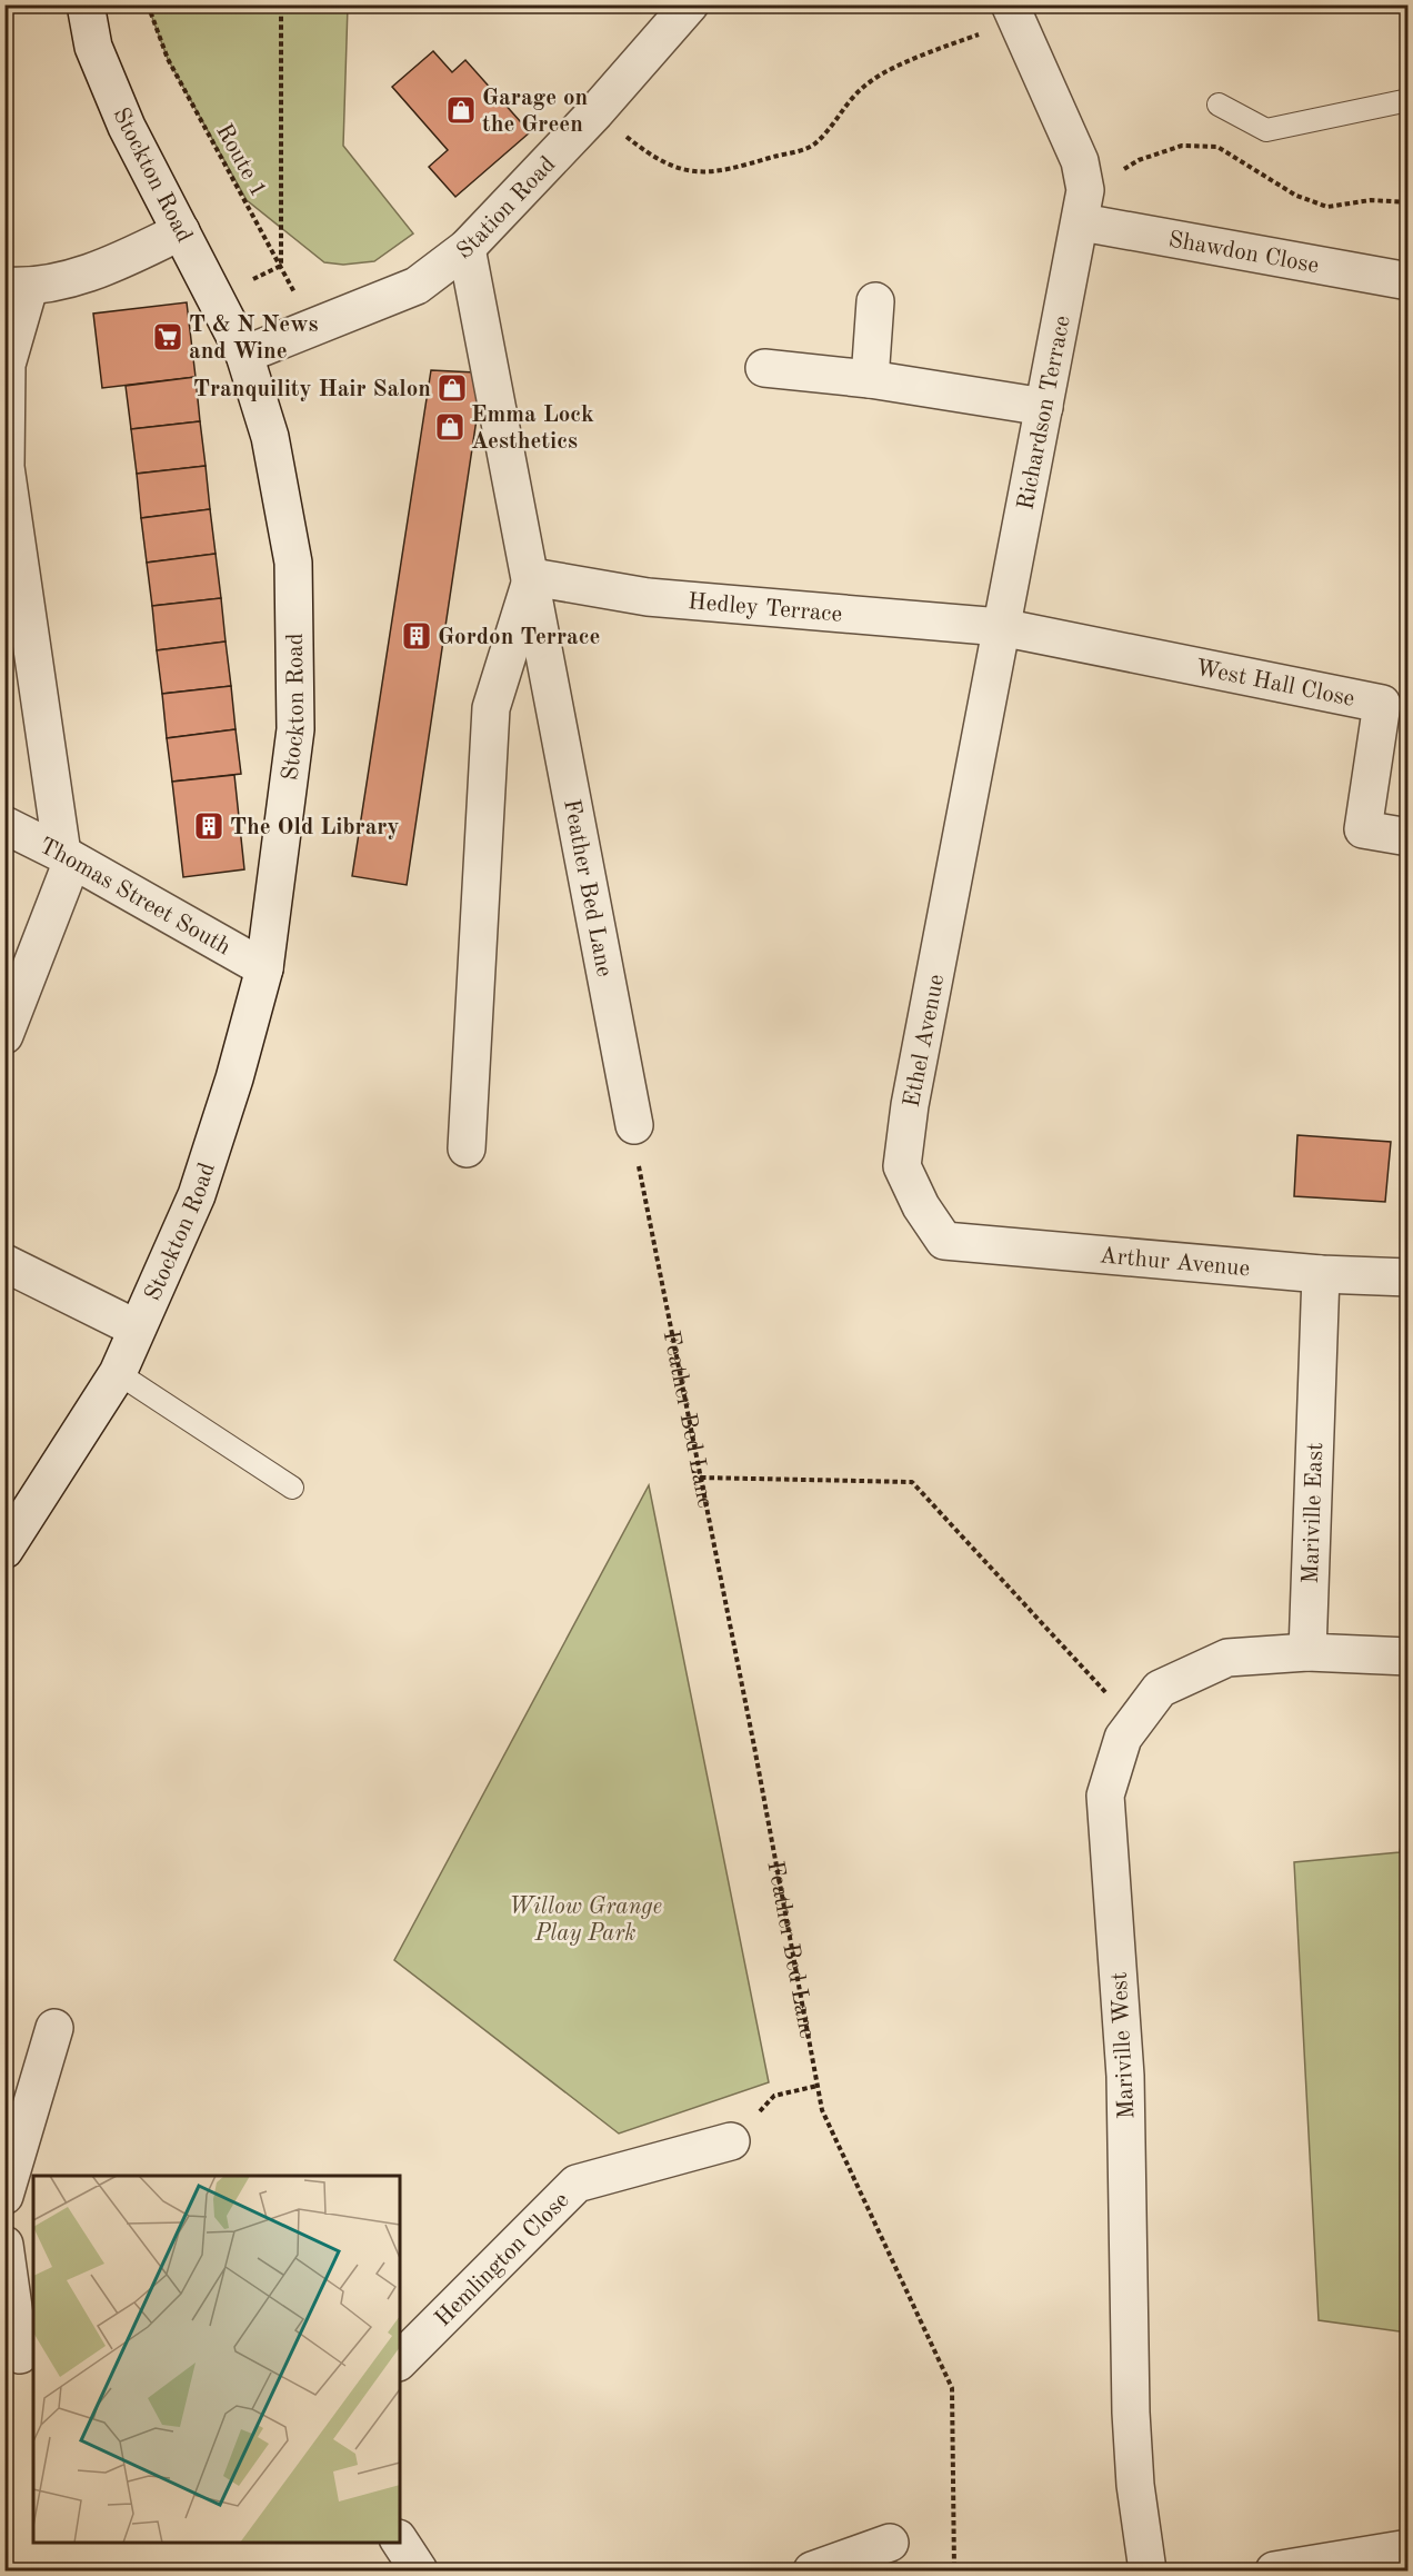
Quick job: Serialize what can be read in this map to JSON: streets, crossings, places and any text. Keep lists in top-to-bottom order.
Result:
{
  "streets": {
    "street": [
      "Stockton Road",
      "Station Road",
      "Shawdon Close",
      "Richardson Terrace",
      "Hedley Terrace",
      "West Hall Close",
      "Feather Bed Lane",
      "Thomas Street South",
      "Ethel Avenue",
      "Arthur Avenue",
      "Mariville East",
      "Mariville West",
      "Hemlington Close"
    ],
    "path": ["Route 1"]
  },
  "crossings": [
    ["Route 1", "Station Road"],
    ["Stockton Road", "Station Road"],
    ["Stockton Road", "Thomas Street South"],
    ["Station Road", "Feather Bed Lane"],
    ["Shawdon Close", "Richardson Terrace"],
    ["Richardson Terrace", "Hedley Terrace"],
    ["Richardson Terrace", "West Hall Close"],
    ["Richardson Terrace", "Ethel Avenue"],
    ["Hedley Terrace", "West Hall Close"],
    ["Hedley Terrace", "Feather Bed Lane"],
    ["Ethel Avenue", "Arthur Avenue"],
    ["Arthur Avenue", "Mariville East"],
    ["Mariville East", "Mariville West"]
  ],
  "parks": ["Willow Grange Play Park"],
  "places": {
    "shop": ["Garage on the Green", "Tranquility Hair Salon", "Emma Lock Aesthetics"],
    "supermarket": ["T & N News and Wine"],
    "building": ["Gordon Terrace", "The Old Library"]
  }
}
